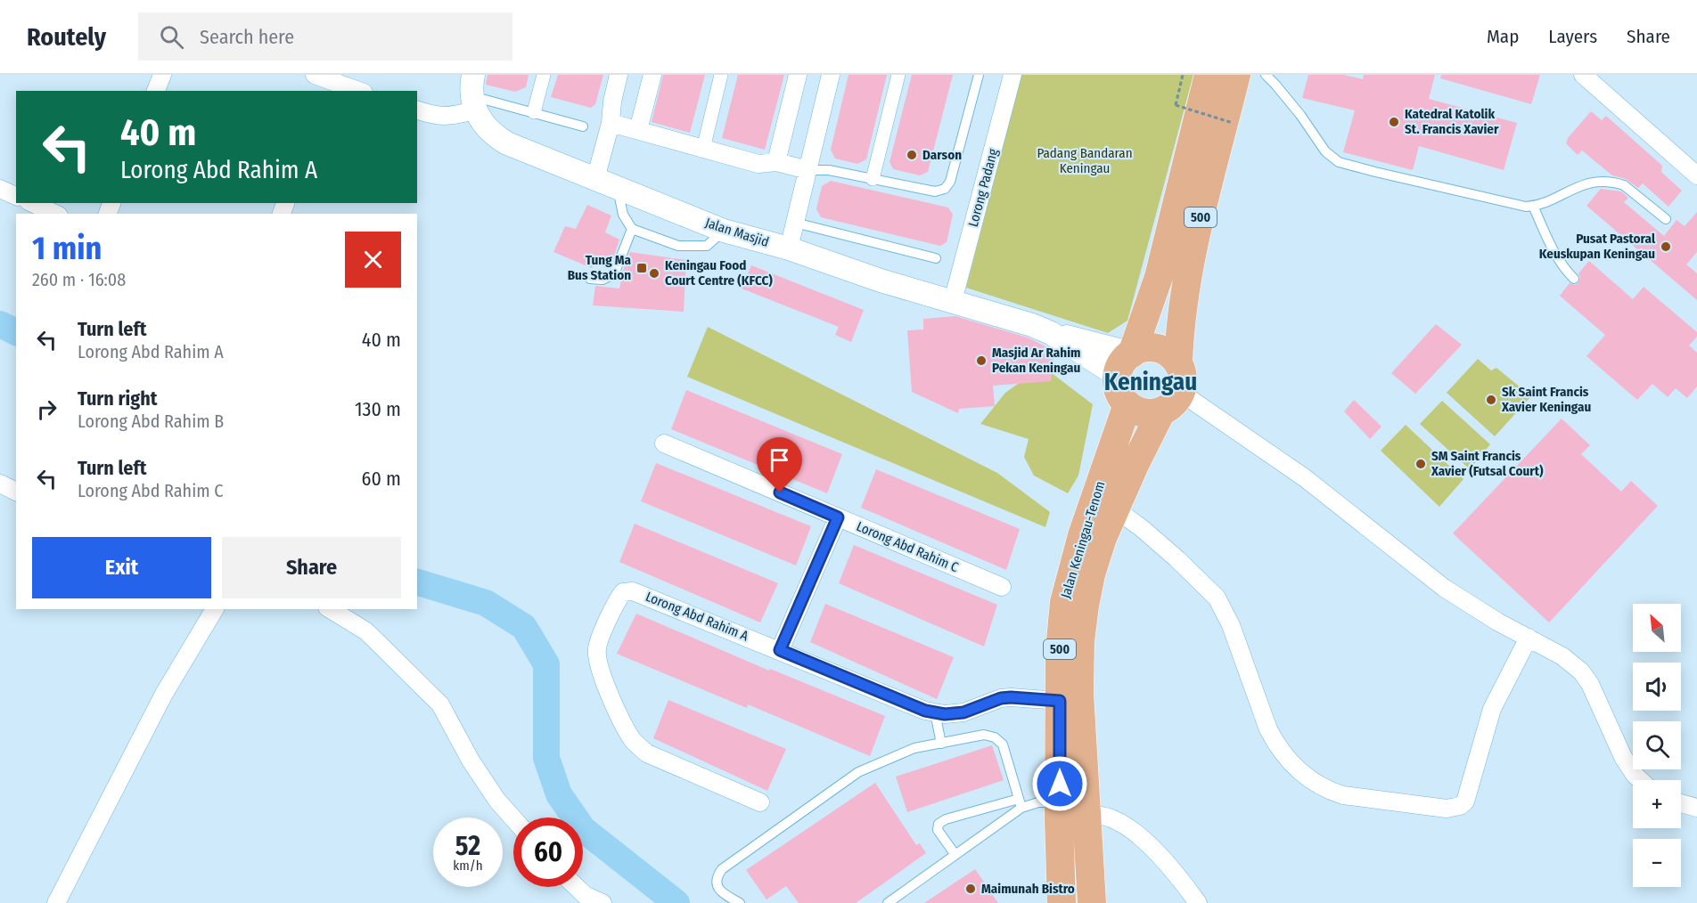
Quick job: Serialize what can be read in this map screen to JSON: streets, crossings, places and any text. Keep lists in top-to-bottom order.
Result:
{
  "streets": {
    "main road": ["500", "Jalan Keningau-Tenom"],
    "street": [
      "Lorong Padang",
      "Jalan Masjid",
      "Lorong Abd Rahim C",
      "Lorong Abd Rahim A"
    ]
  },
  "crossings": [
    ["Lorong Padang", "Jalan Masjid"],
    ["500", "Jalan Masjid"],
    ["500", "Jalan Keningau-Tenom"],
    ["Jalan Masjid", "Jalan Keningau-Tenom"],
    ["Jalan Keningau-Tenom", "Lorong Abd Rahim A"]
  ],
  "districts": ["Keningau"],
  "parks": ["Padang Bandaran Keningau"],
  "places": {
    "other": [
      "Katedral Katolik St. Francis Xavier",
      "Darson",
      "Pusat Pastoral Keuskupan Keningau",
      "Keningau Food Court Centre (KFCC)",
      "Masjid Ar Rahim Pekan Keningau",
      "Sk Saint Francis Xavier Keningau",
      "SM Saint Francis Xavier (Futsal Court)",
      "Maimunah Bistro"
    ],
    "transit": ["Tung Ma Bus Station"]
  },
  "north": "top left",
  "page": {
    "header": "Routely",
    "search": "Search here",
    "nav": ["Map", "Layers", "Share"],
    "turn": ["40 m", "Lorong Abd Rahim A"],
    "heading": ["1 min", "260 m · 16:08"],
    "list": [
      {
        "name": "Turn left",
        "note": "Lorong Abd Rahim A",
        "value": "40 m"
      },
      {
        "name": "Turn right",
        "note": "Lorong Abd Rahim B",
        "value": "130 m"
      },
      {
        "name": "Turn left",
        "note": "Lorong Abd Rahim C",
        "value": "60 m"
      }
    ],
    "buttons": ["Exit", "Share"],
    "map_buttons": ["+", "−"],
    "speed": "52 km/h",
    "limit": "60"
  }
}
